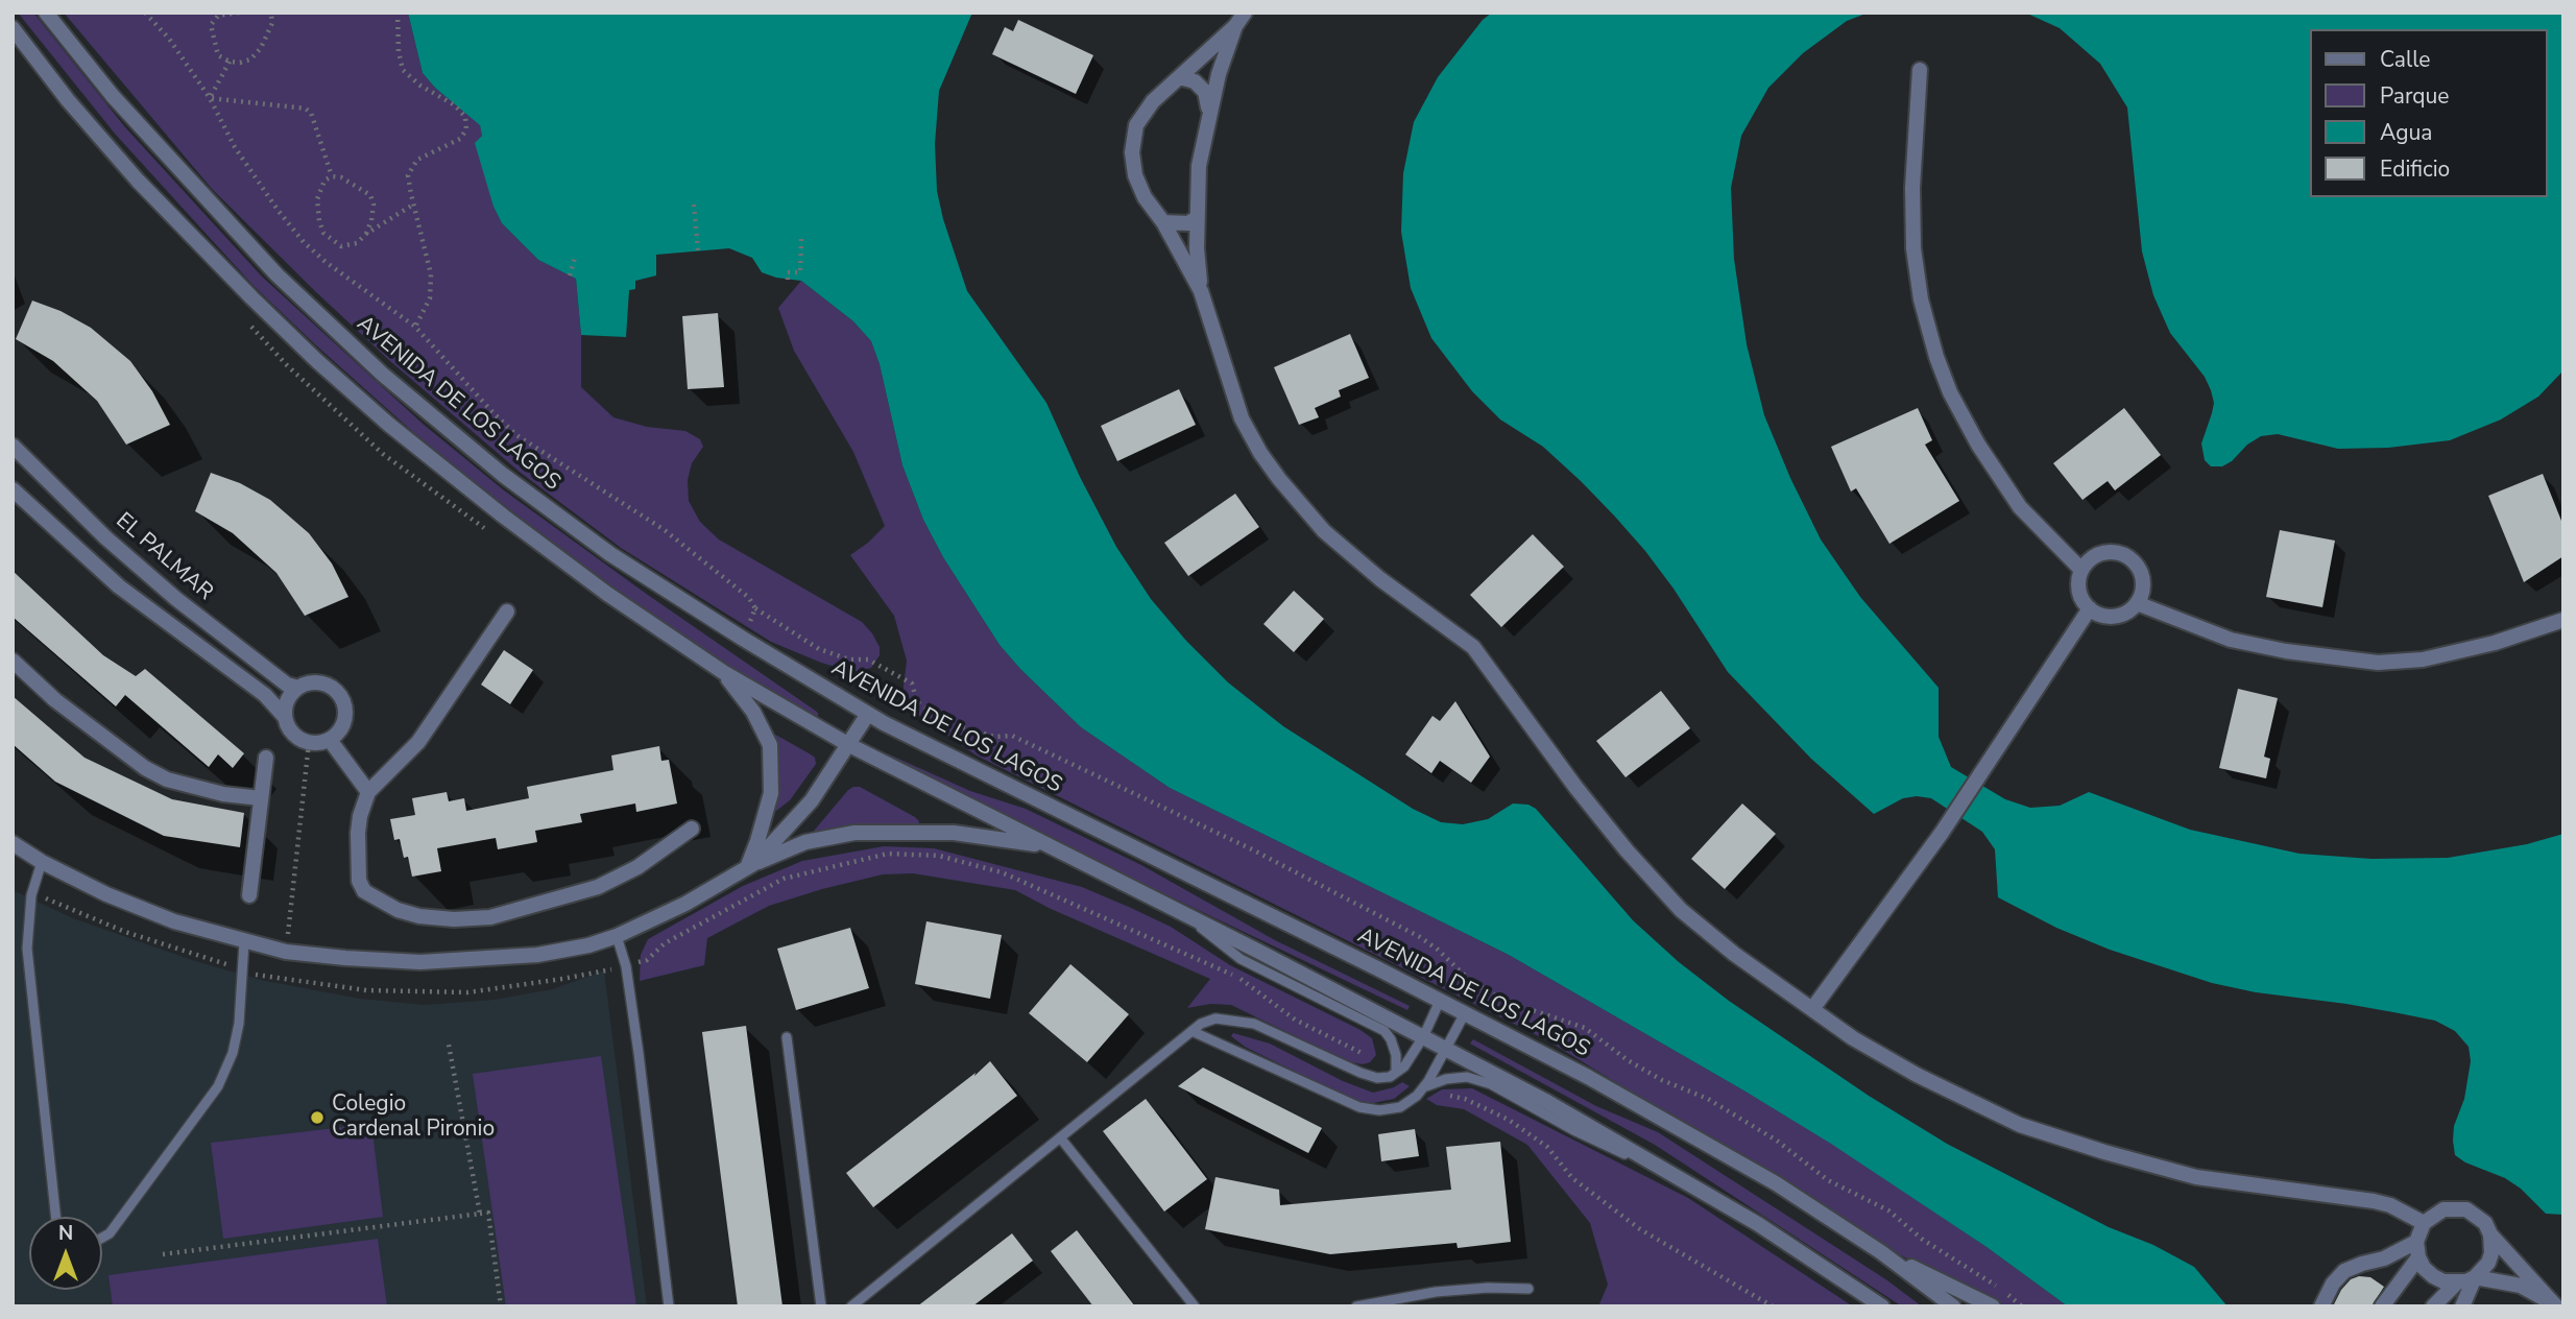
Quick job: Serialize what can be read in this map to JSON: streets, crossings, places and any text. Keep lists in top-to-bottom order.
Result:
{
  "streets": {
    "street": ["AVENIDA DE LOS LAGOS", "EL PALMAR"]
  },
  "places": ["Colegio Cardenal Pironio"],
  "legend": [
    "Calle",
    "Parque",
    "Agua",
    "Edificio"
  ],
  "north": "top"
}
